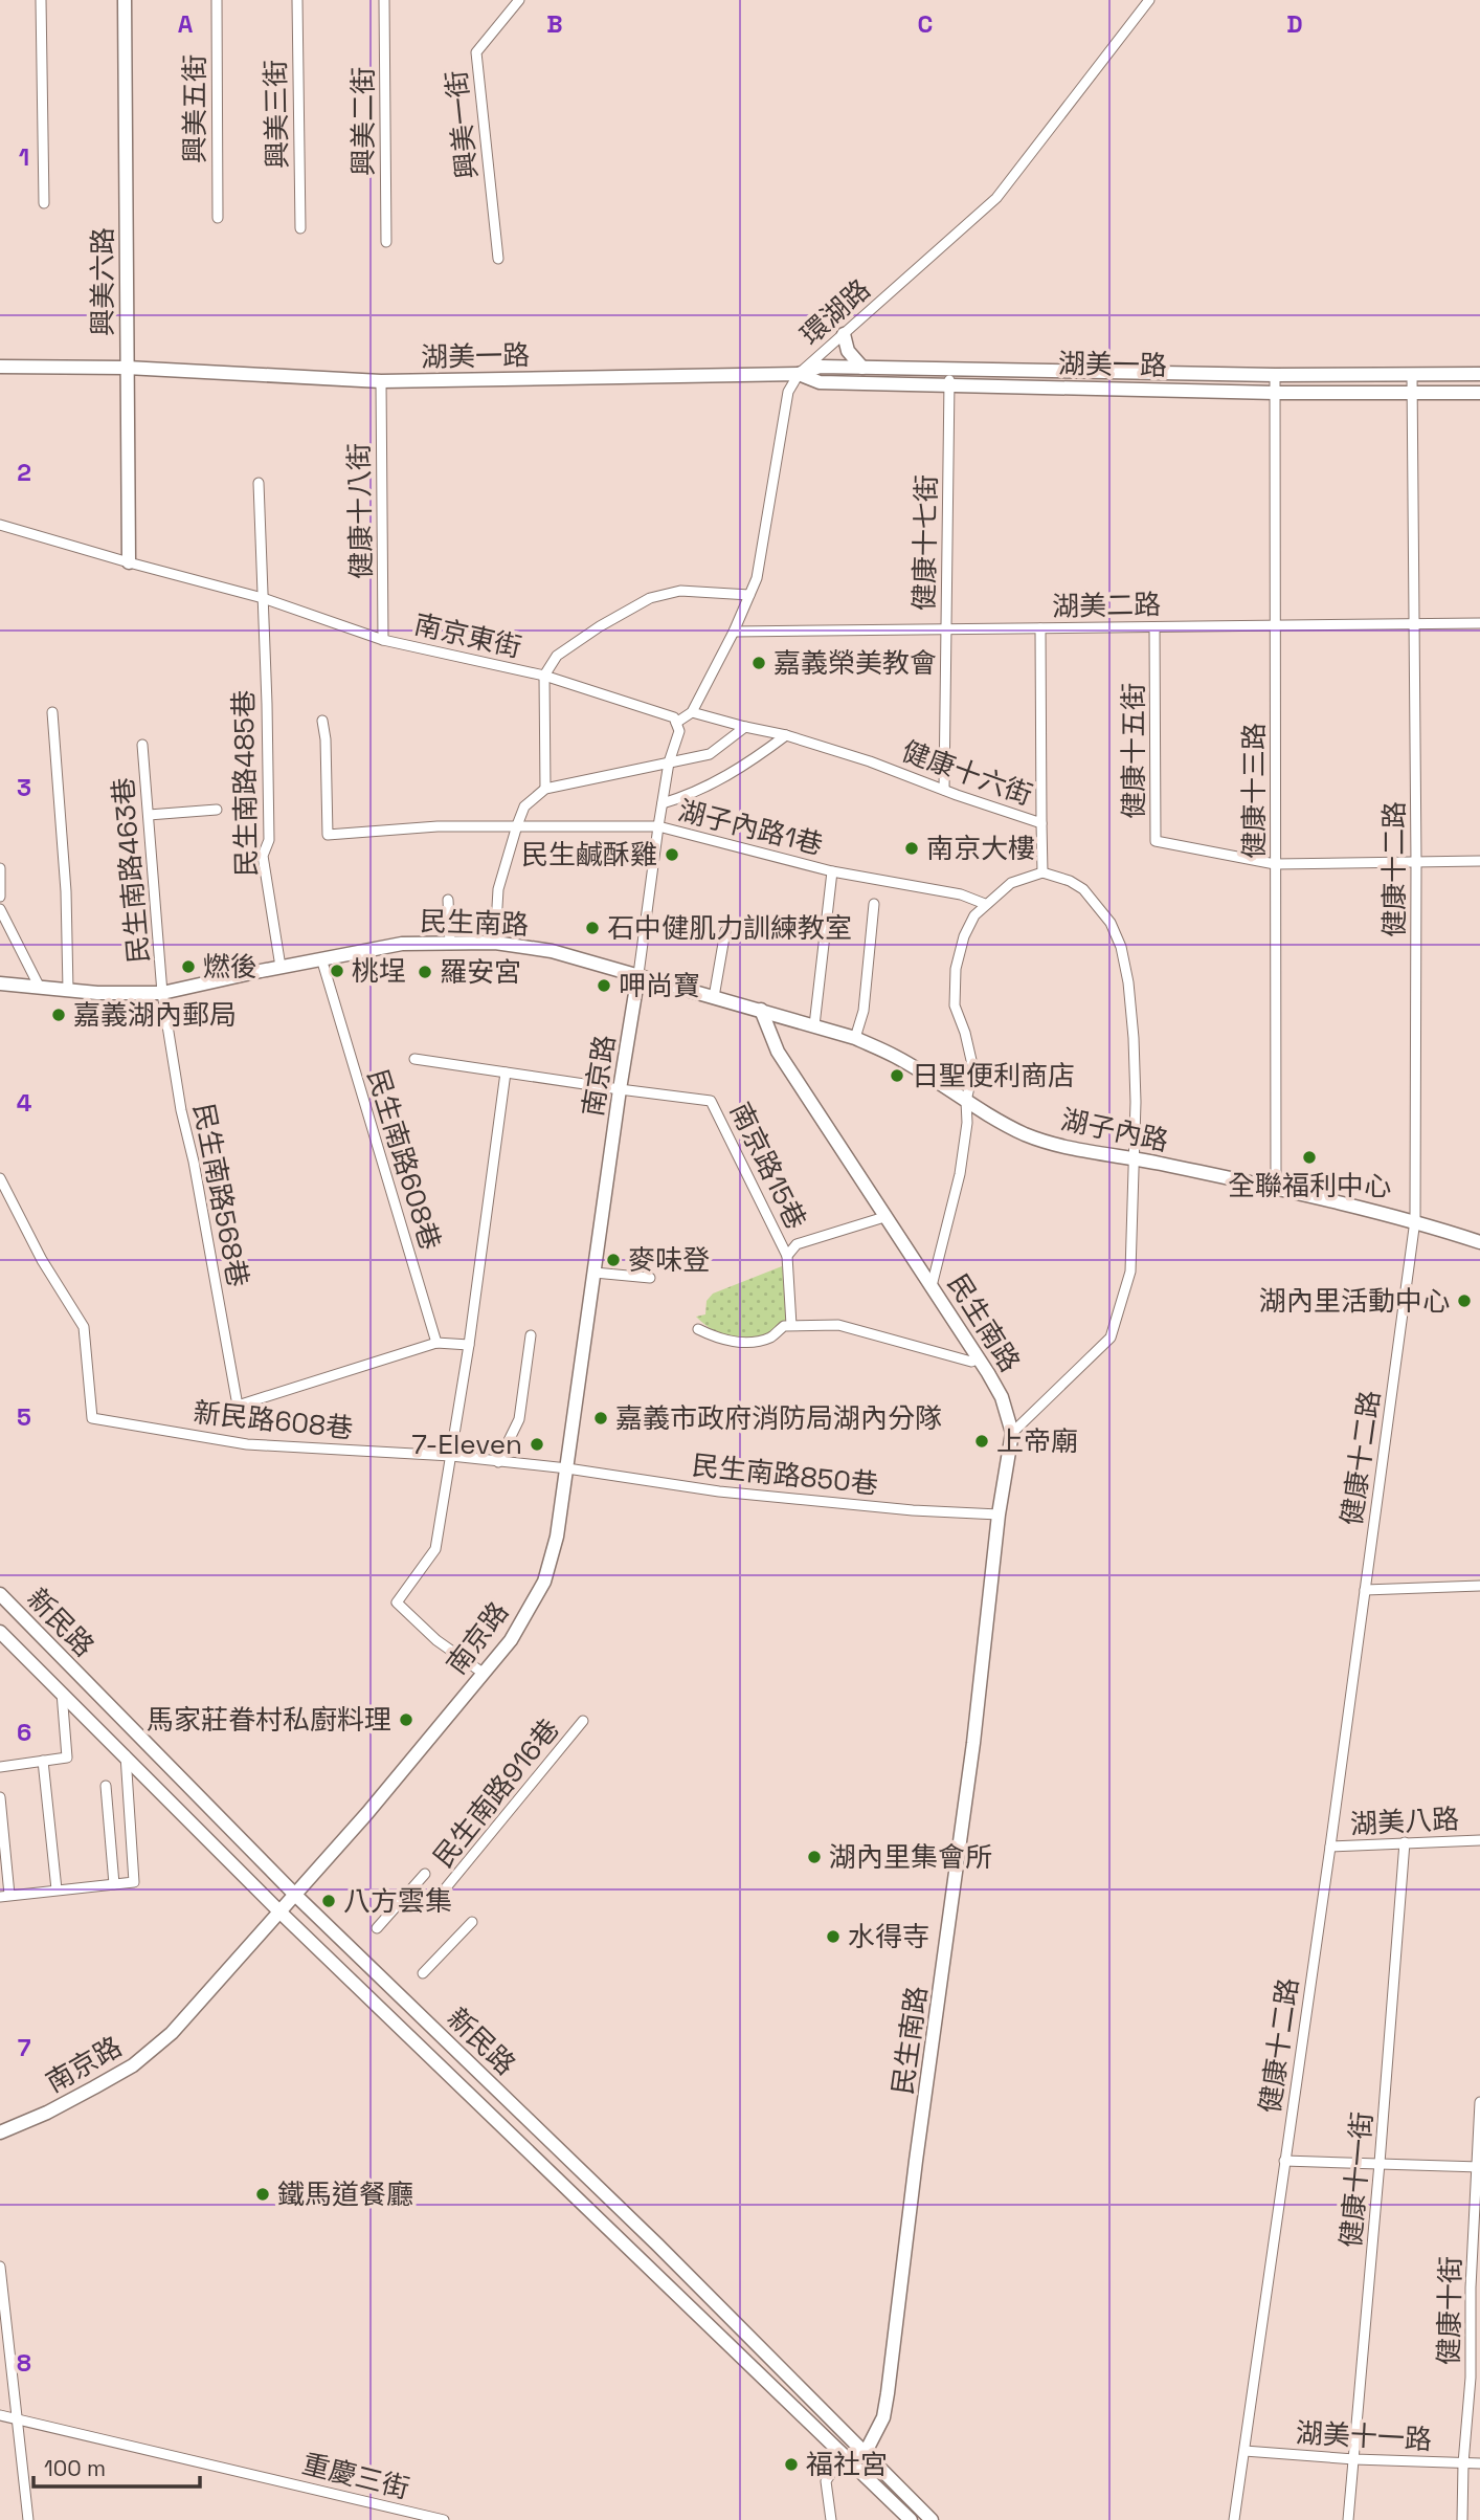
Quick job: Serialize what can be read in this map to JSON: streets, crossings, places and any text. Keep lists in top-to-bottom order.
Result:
{
  "streets": {
    "street": [
      "興美五街",
      "興美三街",
      "興美二街",
      "興美一街",
      "興美六路",
      "環湖路",
      "湖美一路",
      "健康十八街",
      "健康十七街",
      "湖美二路",
      "南京東街",
      "健康十五街",
      "健康十六街",
      "民生南路485巷",
      "健康十三路",
      "湖子內路1巷",
      "健康十二路",
      "民生南路463巷",
      "民生南路",
      "南京路",
      "湖子內路",
      "民生南路608巷",
      "南京路15巷",
      "民生南路568巷",
      "新民路608巷",
      "民生南路850巷",
      "新民路",
      "民生南路916巷",
      "湖美八路",
      "健康十一街",
      "健康十街",
      "湖美十一路",
      "重慶三街"
    ]
  },
  "crossings": [
    ["興美六路", "湖美一路"],
    ["興美六路", "南京東街"],
    ["環湖路", "湖美一路"],
    ["環湖路", "湖美二路"],
    ["環湖路", "南京東街"],
    ["環湖路", "健康十六街"],
    ["湖美一路", "健康十八街"],
    ["湖美一路", "健康十七街"],
    ["湖美一路", "健康十三路"],
    ["湖美一路", "健康十二路"],
    ["健康十八街", "南京東街"],
    ["健康十七街", "湖美二路"],
    ["健康十七街", "健康十六街"],
    ["湖美二路", "健康十五街"],
    ["湖美二路", "健康十六街"],
    ["湖美二路", "健康十三路"],
    ["湖美二路", "健康十二路"],
    ["南京東街", "民生南路485巷"],
    ["健康十五街", "健康十三路"],
    ["民生南路485巷", "民生南路"],
    ["健康十三路", "湖子內路"],
    ["湖子內路1巷", "湖子內路"],
    ["健康十二路", "湖子內路"],
    ["健康十二路", "湖美八路"],
    ["健康十二路", "湖美十一路"],
    ["民生南路463巷", "民生南路"],
    ["民生南路463巷", "民生南路568巷"],
    ["民生南路", "南京路"],
    ["民生南路", "湖子內路"],
    ["民生南路", "民生南路608巷"],
    ["民生南路", "南京路15巷"],
    ["民生南路", "民生南路568巷"],
    ["民生南路", "民生南路850巷"],
    ["民生南路", "新民路"],
    ["南京路", "民生南路608巷"],
    ["南京路", "南京路15巷"],
    ["南京路", "民生南路850巷"],
    ["南京路", "新民路"],
    ["民生南路608巷", "民生南路568巷"],
    ["民生南路608巷", "新民路608巷"],
    ["新民路608巷", "民生南路850巷"],
    ["湖美八路", "健康十一街"],
    ["健康十一街", "湖美十一路"],
    ["健康十街", "湖美十一路"]
  ],
  "places": [
    "嘉義榮美教會",
    "南京大樓",
    "民生鹹酥雞",
    "石中健肌力訓練教室",
    "燃後",
    "桃埕",
    "羅安宮",
    "呷尚寶",
    "嘉義湖內郵局",
    "日聖便利商店",
    "全聯福利中心",
    "麥味登",
    "湖內里活動中心",
    "嘉義市政府消防局湖內分隊",
    "上帝廟",
    "7-Eleven",
    "馬家莊眷村私廚料理",
    "湖內里集會所",
    "八方雲集",
    "水得寺",
    "鐵馬道餐廳",
    "福社宮"
  ],
  "scale_bar": "100 m",
  "grid": {
    "columns": [
      "A",
      "B",
      "C",
      "D"
    ],
    "rows": [
      "1",
      "2",
      "3",
      "4",
      "5",
      "6",
      "7",
      "8"
    ]
  }
}
